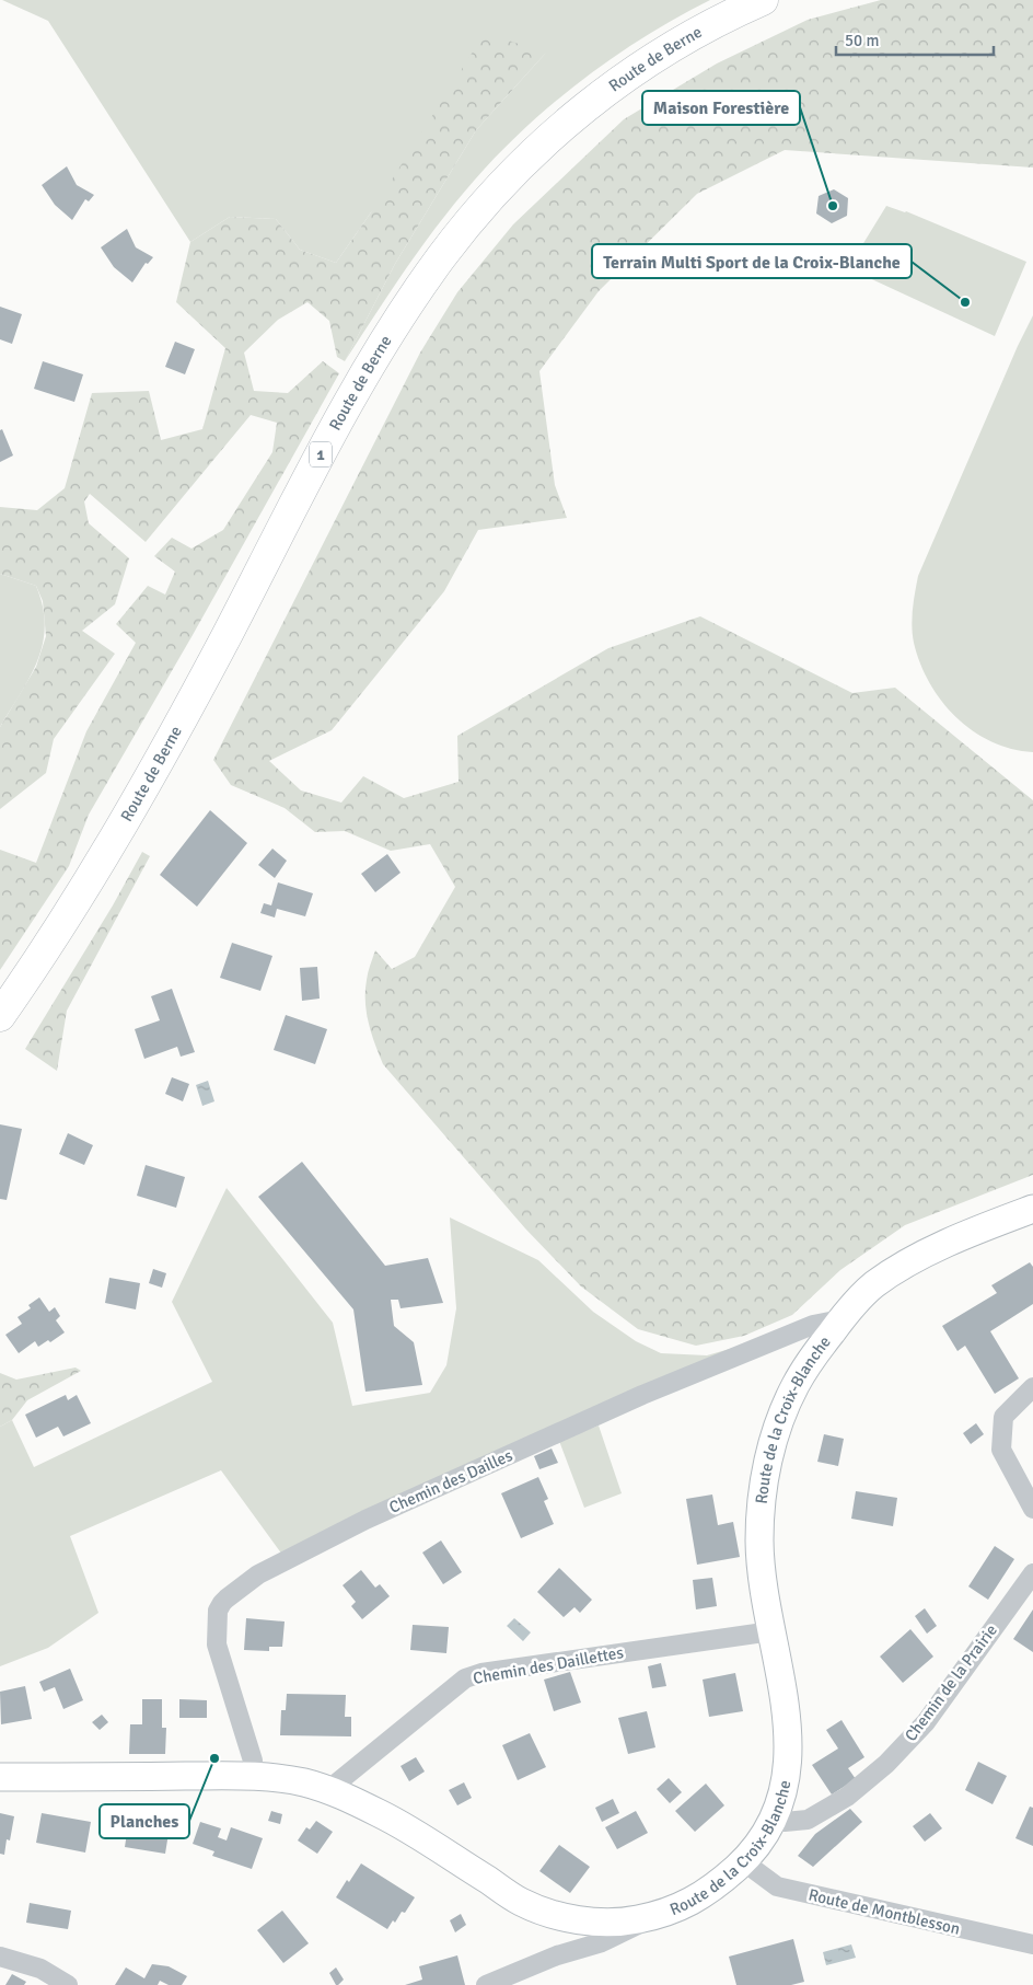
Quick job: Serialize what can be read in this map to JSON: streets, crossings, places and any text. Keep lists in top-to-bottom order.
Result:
{
  "streets": {
    "main road": ["Route de Berne", "1"],
    "street": [
      "Route de la Croix-Blanche",
      "Chemin des Dailles",
      "Chemin des Daillettes",
      "Chemin de la Prairie",
      "Route de Montblesson"
    ]
  },
  "crossings": [
    ["Route de la Croix-Blanche", "Chemin des Dailles"],
    ["Route de la Croix-Blanche", "Chemin des Daillettes"],
    ["Route de la Croix-Blanche", "Chemin de la Prairie"],
    ["Route de la Croix-Blanche", "Route de Montblesson"]
  ],
  "places": ["Maison Forestière", "Terrain Multi Sport de la Croix-Blanche", "Planches"],
  "scale_bar": "50 m"
}
